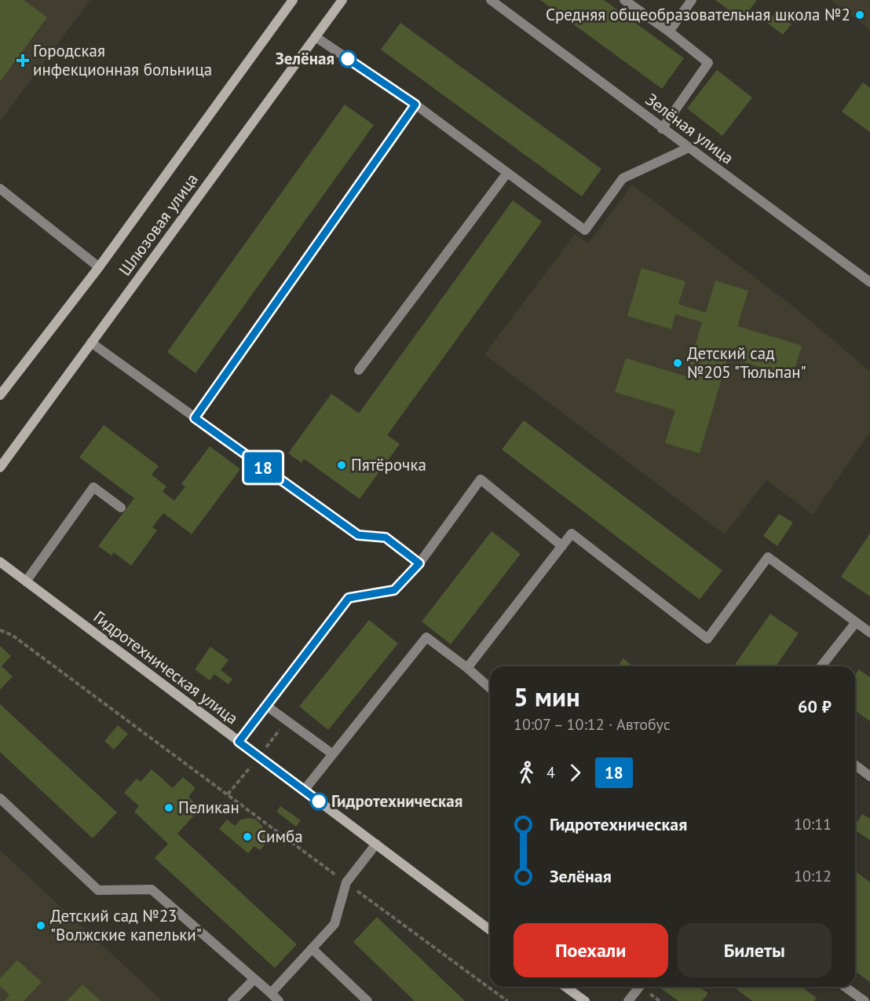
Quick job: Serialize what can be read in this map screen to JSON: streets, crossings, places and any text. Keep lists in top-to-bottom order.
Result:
{
  "streets": {
    "main road": ["Шлюзовая улица", "Гидротехническая улица"],
    "street": ["Зелёная улица"]
  },
  "places": {
    "other": [
      "Средняя общеобразовательная школа №2",
      "Зелёная",
      "Детский сад №205 \"Тюльпан\"",
      "Пятёрочка",
      "Гидротехническая",
      "Пеликан",
      "Симба",
      "Детский сад №23 \"Волжские капельки\""
    ],
    "health": ["Городская инфекционная больница"]
  },
  "lines": ["bus line 18"],
  "page": {
    "on_map": "18",
    "heading": ["5 мин", "10:07 – 10:12 · Автобус", "60 ₽"],
    "legs": ["4", "18"],
    "list": [
      {
        "name": "Гидротехническая",
        "value": "10:11"
      },
      {
        "name": "Зелёная",
        "value": "10:12"
      }
    ],
    "buttons": ["Поехали", "Билеты"]
  }
}
